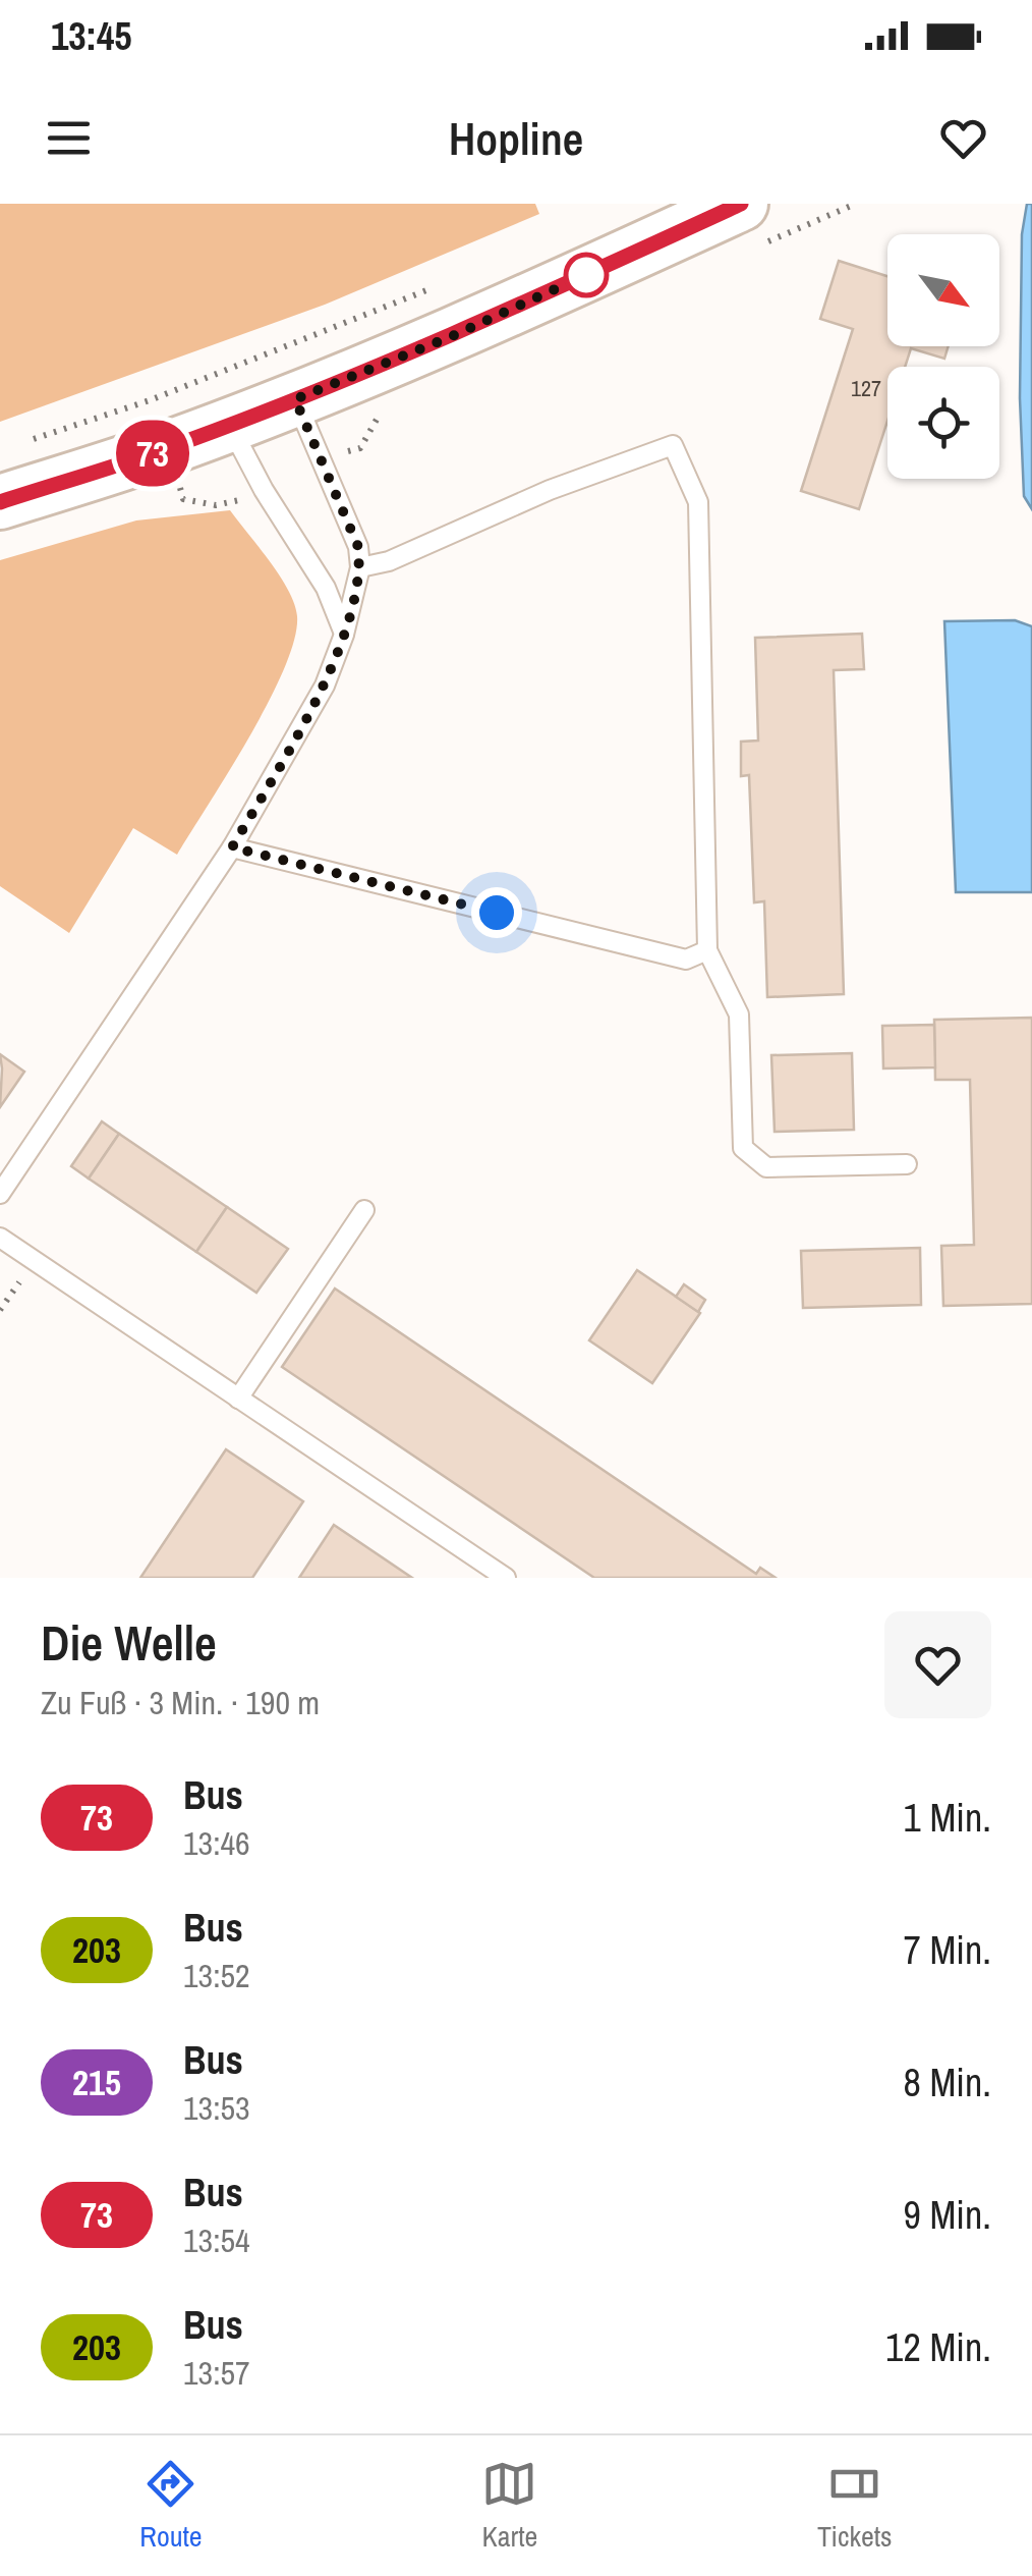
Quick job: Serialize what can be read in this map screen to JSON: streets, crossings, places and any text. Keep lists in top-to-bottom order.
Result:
{
  "lines": ["bus line 73"],
  "house_numbers": ["127"],
  "north": "bottom right",
  "page": {
    "status": "13:45",
    "header": "Hopline",
    "on_map": "73",
    "heading": ["Die Welle", "Zu Fuß · 3 Min. · 190 m"],
    "list": [
      {
        "mark": "73",
        "name": "Bus",
        "note": "13:46",
        "value": "1 Min."
      },
      {
        "mark": "203",
        "name": "Bus",
        "note": "13:52",
        "value": "7 Min."
      },
      {
        "mark": "215",
        "name": "Bus",
        "note": "13:53",
        "value": "8 Min."
      },
      {
        "mark": "73",
        "name": "Bus",
        "note": "13:54",
        "value": "9 Min."
      },
      {
        "mark": "203",
        "name": "Bus",
        "note": "13:57",
        "value": "12 Min."
      }
    ],
    "tabs": ["Route", "Karte", "Tickets"]
  }
}
